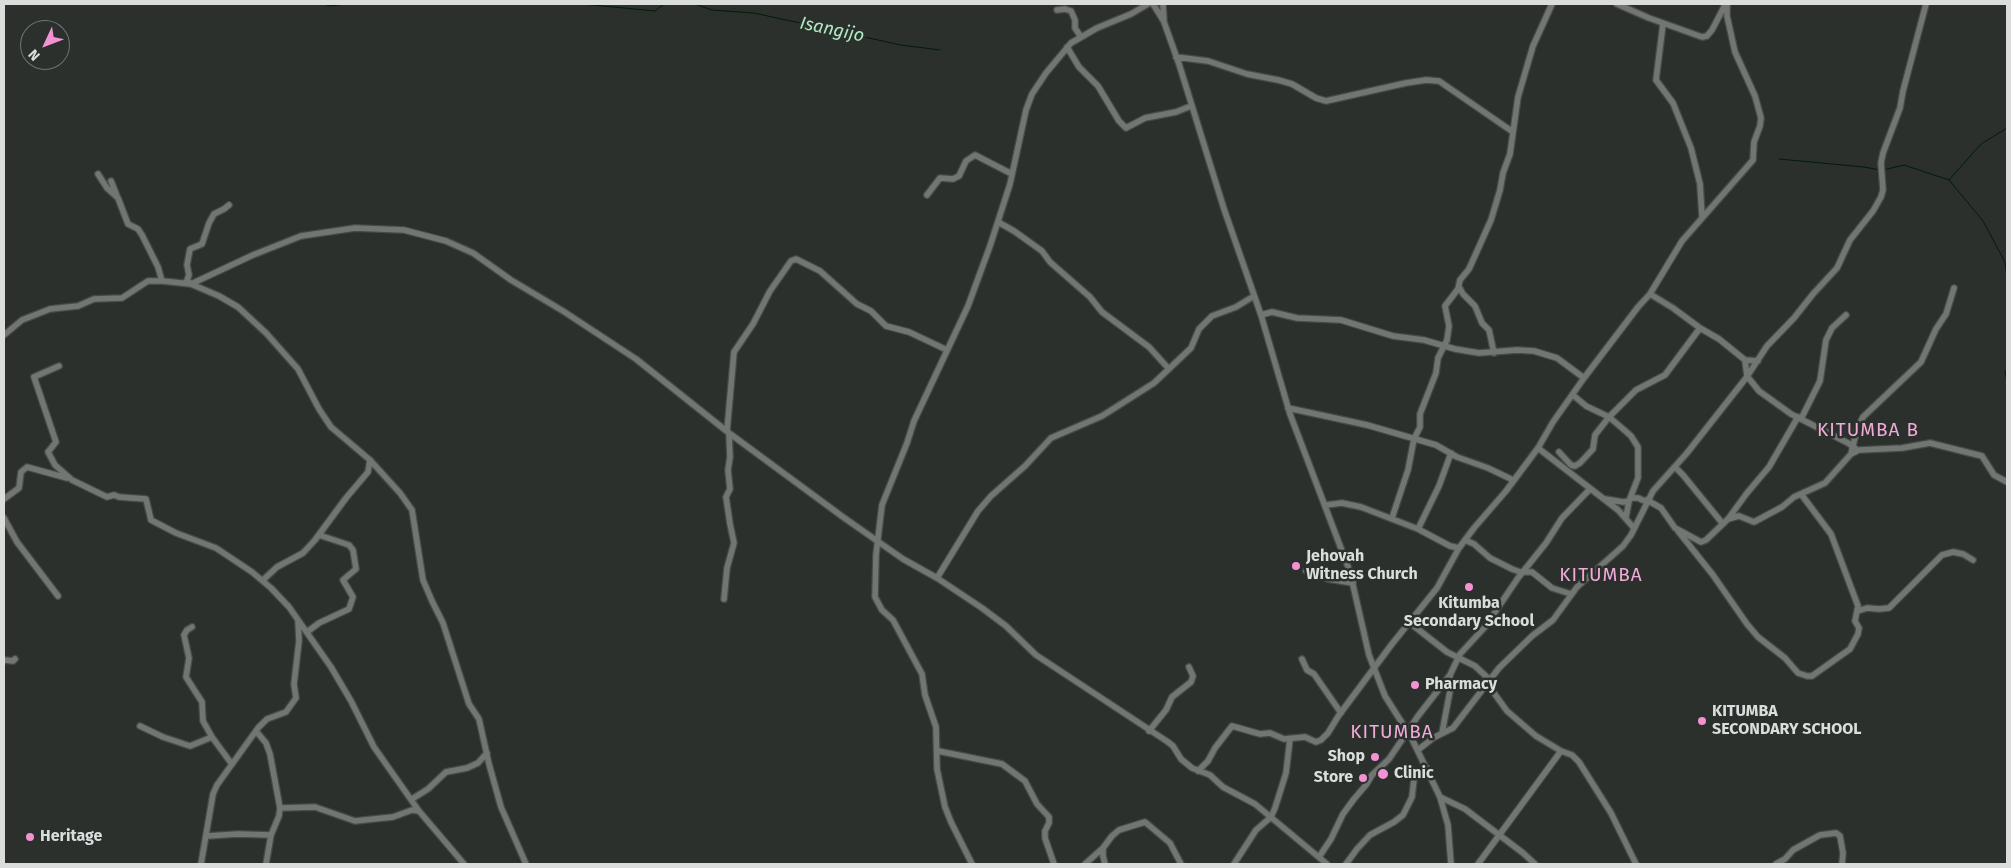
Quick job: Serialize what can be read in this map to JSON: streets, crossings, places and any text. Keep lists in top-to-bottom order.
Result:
{
  "districts": ["KITUMBA B", "KITUMBA", "KITUMBA"],
  "water": ["Isangijo"],
  "places": [
    "Jehovah Witness Church",
    "Kitumba Secondary School",
    "Pharmacy",
    "KITUMBA SECONDARY SCHOOL",
    "Shop",
    "Clinic",
    "Store",
    "Heritage"
  ],
  "north": "bottom left"
}
